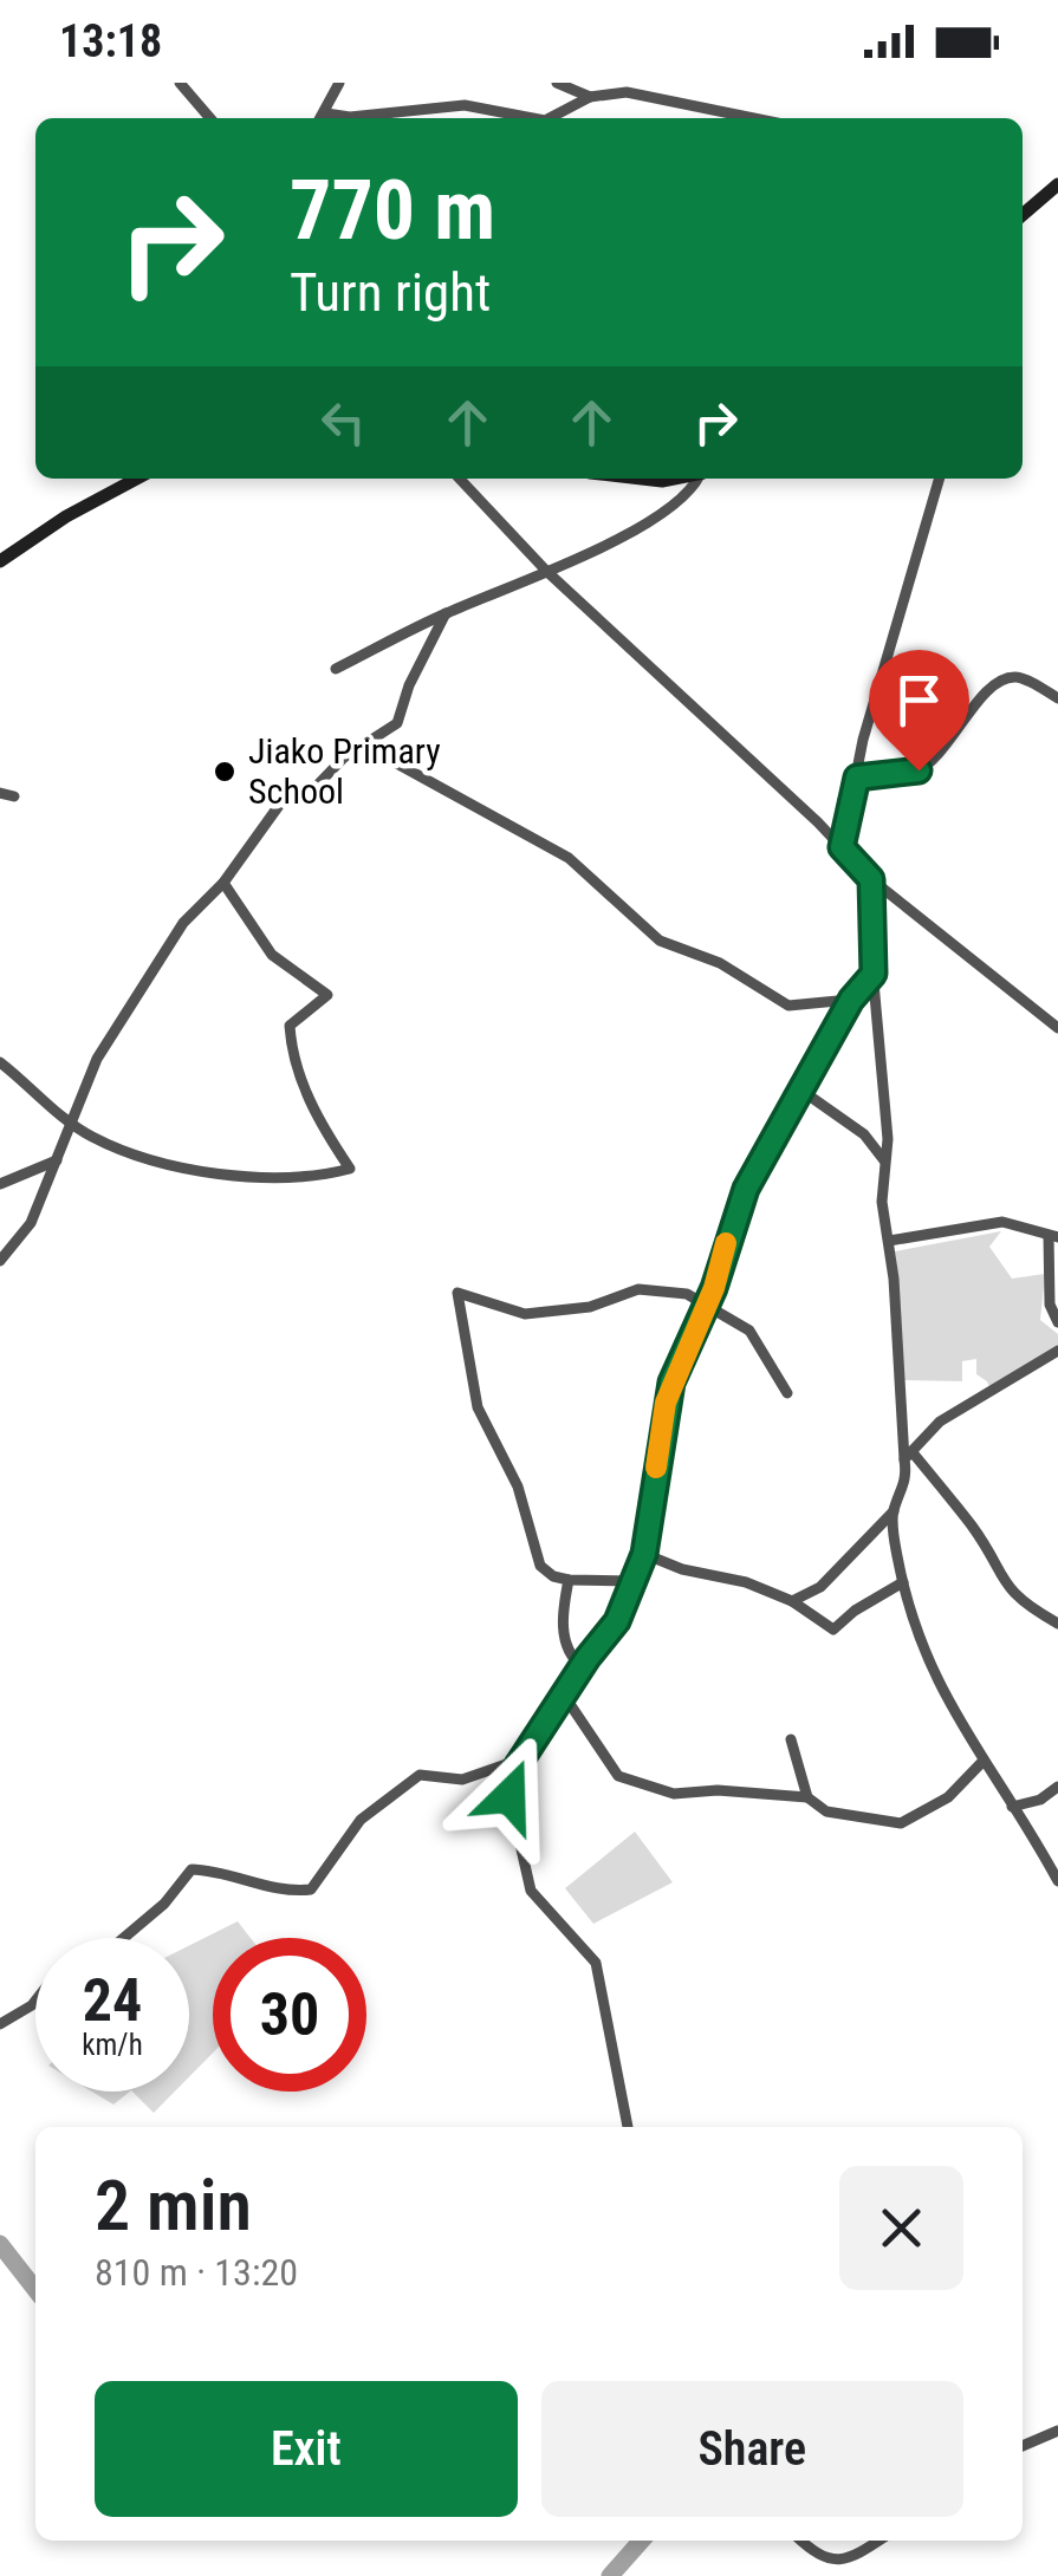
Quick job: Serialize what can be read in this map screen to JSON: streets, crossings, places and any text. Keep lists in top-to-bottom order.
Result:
{
  "places": ["Jiako Primary School"],
  "page": {
    "status": "13:18",
    "turn": ["770 m", "Turn right"],
    "speed": "24 km/h",
    "limit": "30",
    "heading": ["2 min", "810 m · 13:20"],
    "buttons": ["Exit", "Share"]
  }
}
